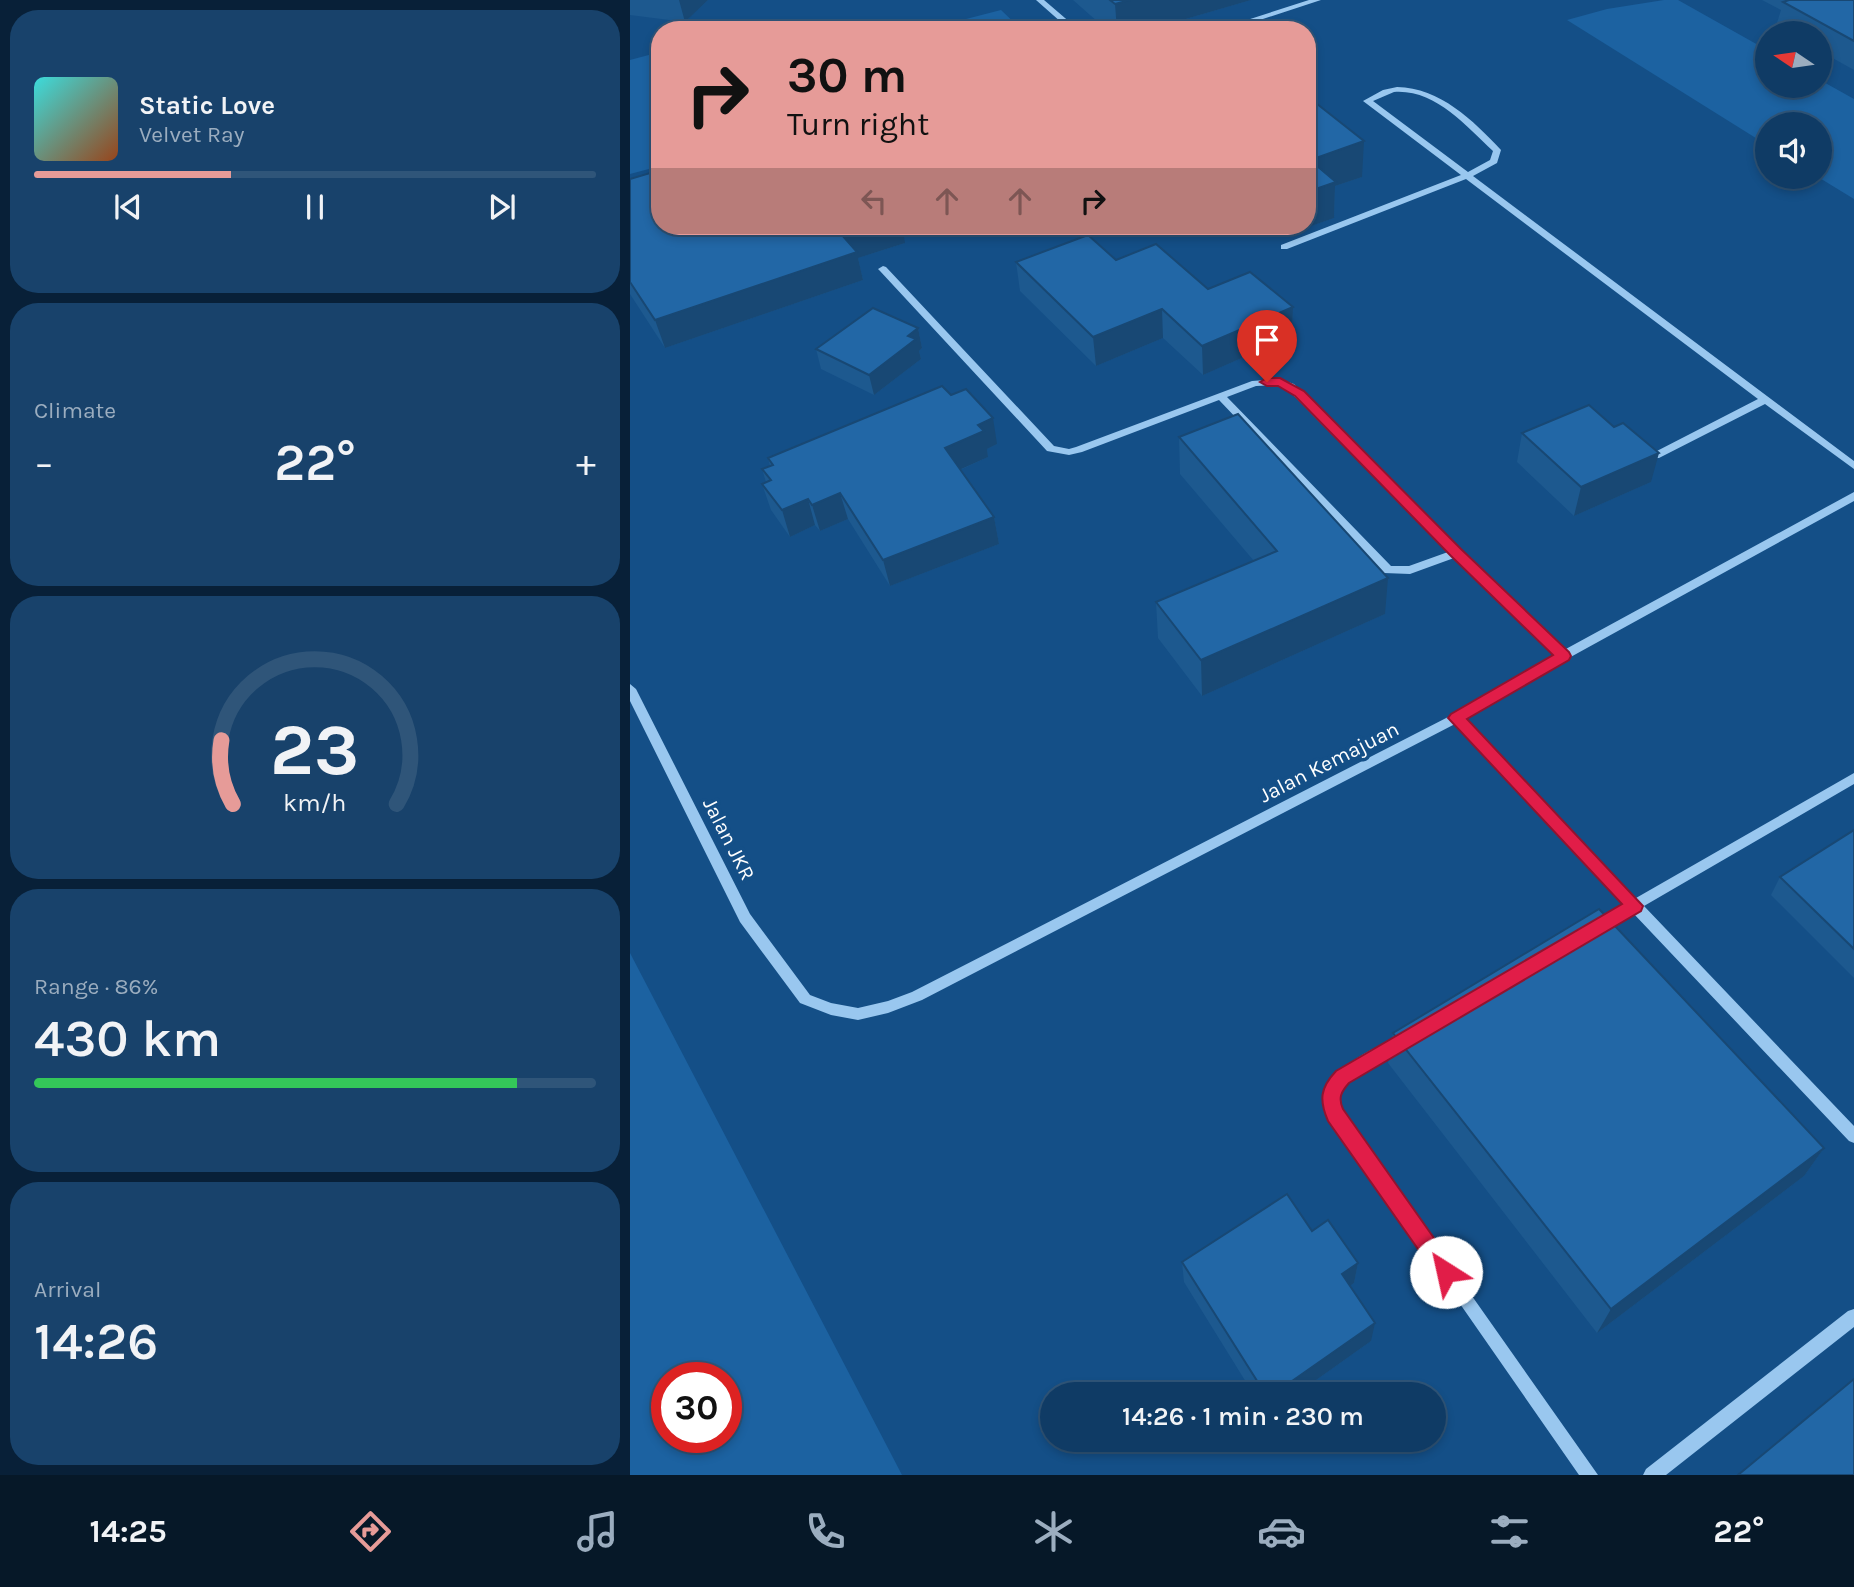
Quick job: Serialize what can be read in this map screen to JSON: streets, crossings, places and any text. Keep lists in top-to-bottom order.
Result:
{
  "streets": {
    "street": ["Jalan Kemajuan", "Jalan JKR"]
  },
  "crossings": [
    ["Jalan Kemajuan", "Jalan JKR"]
  ],
  "north": "left",
  "page": {
    "turn": ["30 m", "Turn right"],
    "song": ["Static Love", "Velvet Ray"],
    "tile": [
      "Climate",
      ["Range · 86%", "430 km"],
      ["Arrival", "14:26"]
    ],
    "heat": ["−", "22°", "+"],
    "limit": "30",
    "trip": "14:26 · 1 min · 230 m",
    "tabs": ["14:25", "22°"],
    "gauge": ["23", "km/h"]
  }
}
